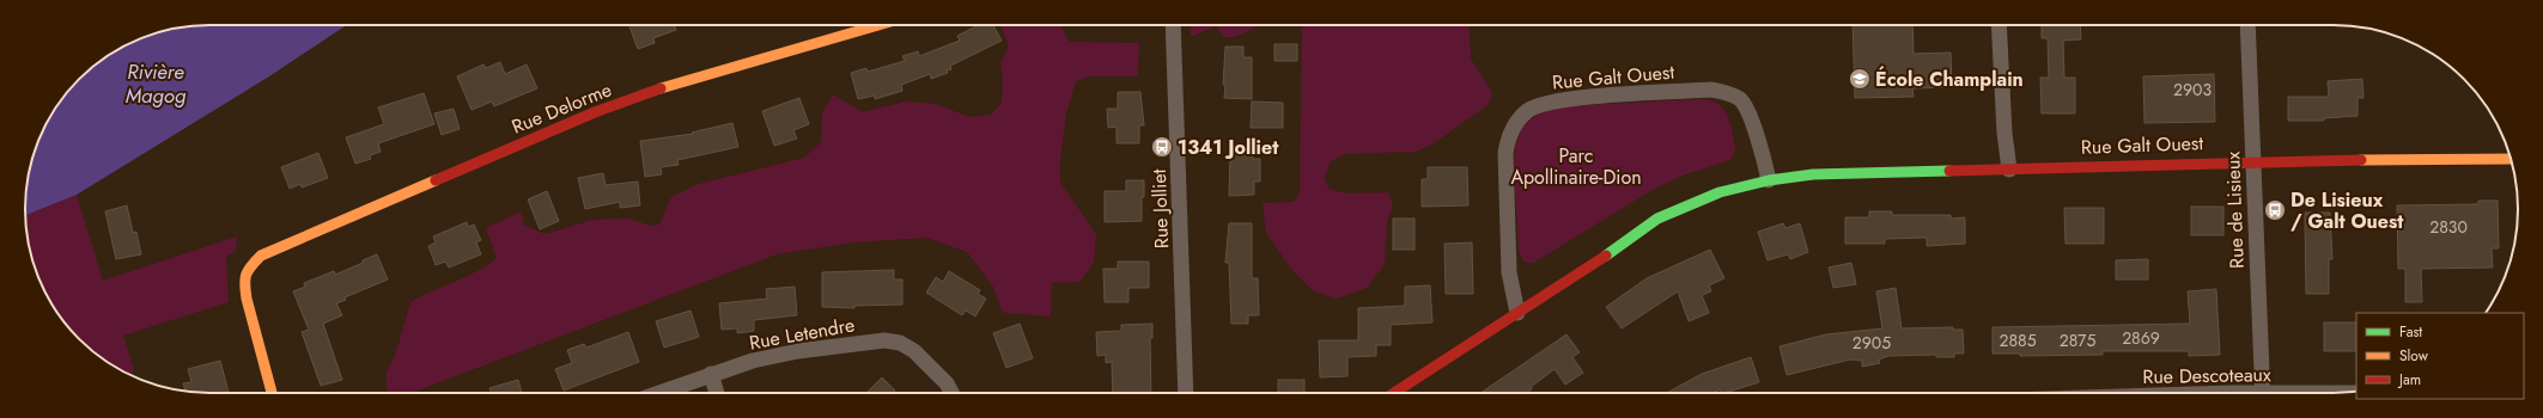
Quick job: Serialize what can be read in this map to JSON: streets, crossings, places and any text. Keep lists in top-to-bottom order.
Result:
{
  "streets": {
    "street": [
      "Rue Galt Ouest",
      "Rue Delorme",
      "Rue Jolliet",
      "Rue de Lisieux",
      "Rue Letendre"
    ]
  },
  "crossings": [
    ["Rue Galt Ouest", "Rue de Lisieux"]
  ],
  "water": ["Rivière Magog"],
  "parks": ["Parc Apollinaire-Dion"],
  "places": {
    "school or university": ["École Champlain"],
    "bus stop": ["1341 Jolliet", "De Lisieux / Galt Ouest"]
  },
  "house_numbers": [
    "2903",
    "2830",
    "2869",
    "2885",
    "2875",
    "2905"
  ],
  "legend": ["Fast", "Slow", "Jam"]
}
